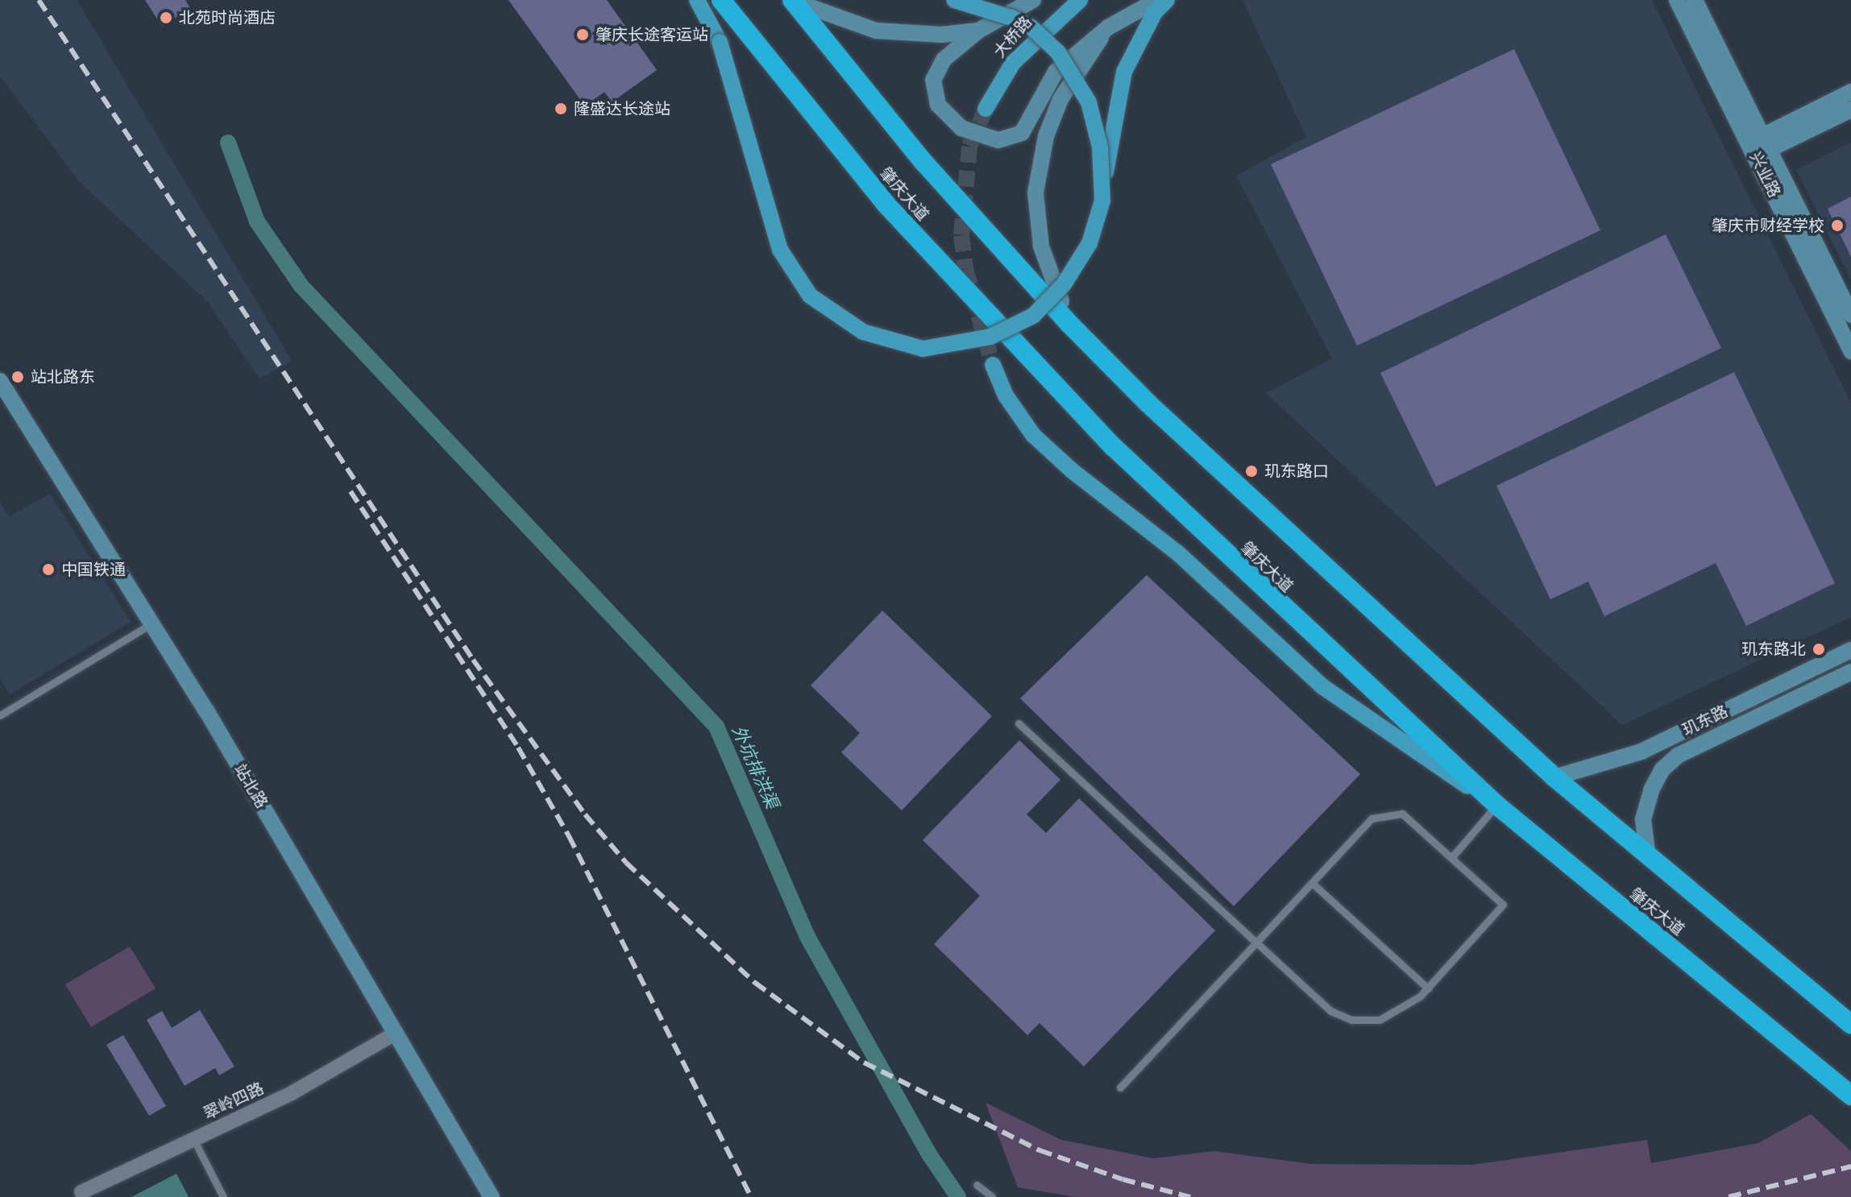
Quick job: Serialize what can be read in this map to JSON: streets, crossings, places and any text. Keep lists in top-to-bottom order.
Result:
{
  "streets": {
    "highway": ["肇庆大道"],
    "main road": ["大桥路"],
    "street": [
      "兴业路",
      "玑东路",
      "站北路",
      "翠岭四路"
    ]
  },
  "crossings": [
    ["站北路", "翠岭四路"]
  ],
  "water": ["外坑排洪渠"],
  "places": [
    "北苑时尚酒店",
    "肇庆长途客运站",
    "隆盛达长途站",
    "肇庆市财经学校",
    "站北路东",
    "玑东路口",
    "中国铁通",
    "玑东路北"
  ]
}
